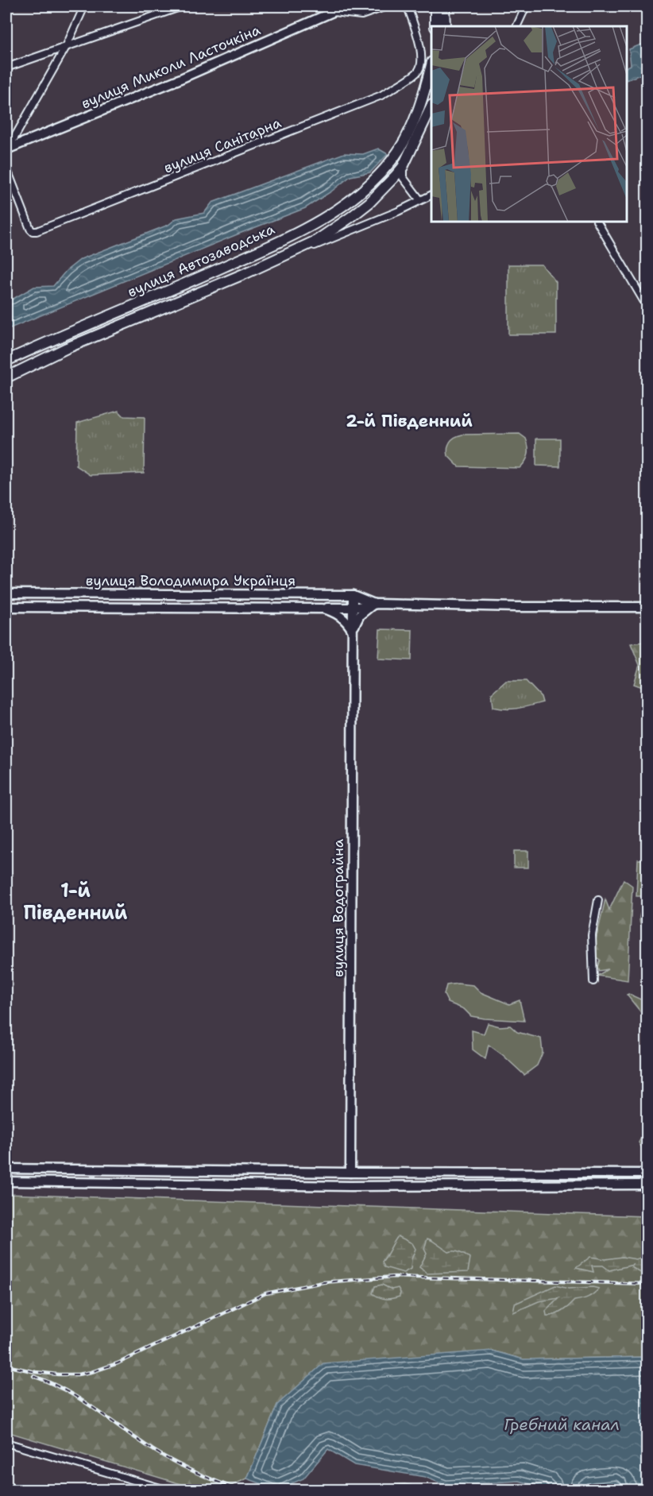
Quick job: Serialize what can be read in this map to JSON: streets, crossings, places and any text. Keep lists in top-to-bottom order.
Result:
{
  "streets": {
    "main road": ["вулиця Автозаводська"],
    "street": [
      "вулиця Миколи Ласточкіна",
      "вулиця Санітарна",
      "вулиця Володимира Українця",
      "вулиця Водограйна"
    ]
  },
  "crossings": [
    ["вулиця Володимира Українця", "вулиця Водограйна"]
  ],
  "districts": ["2-й Південний", "1-й Південний"],
  "water": ["Гребний канал"]
}
